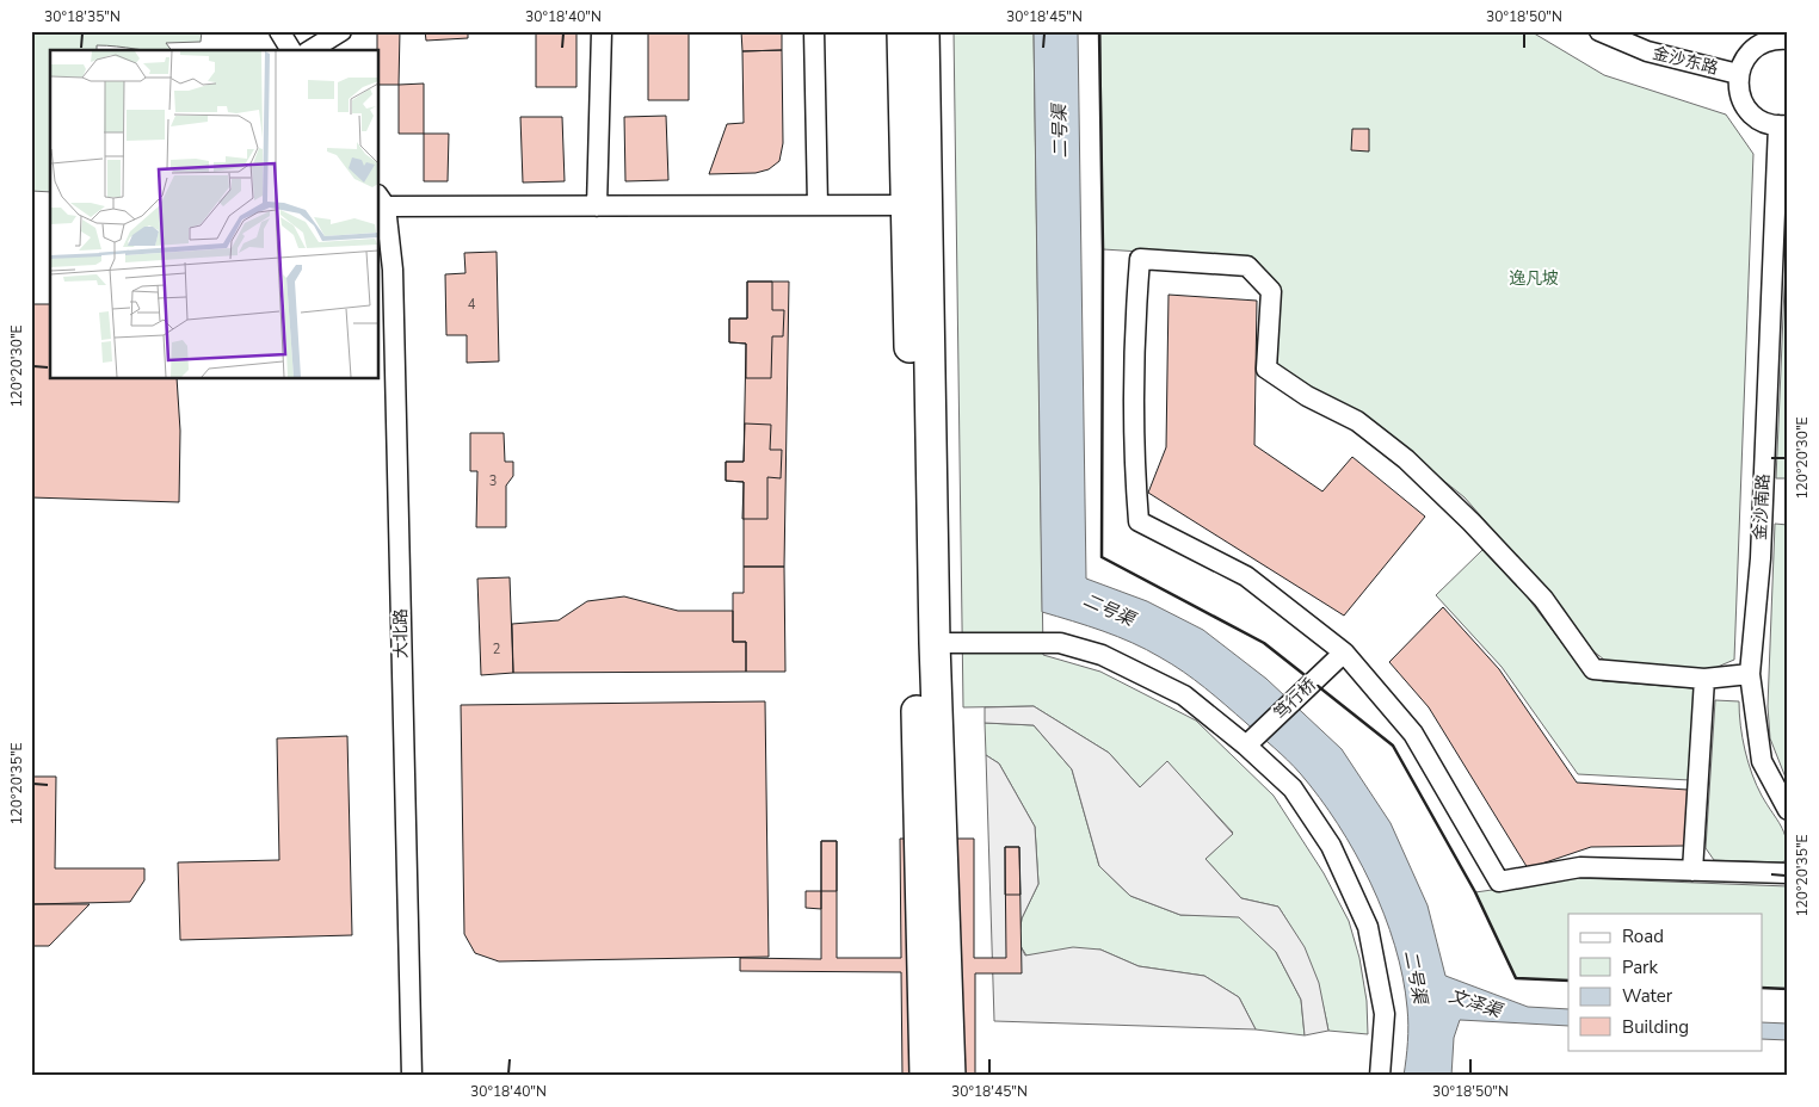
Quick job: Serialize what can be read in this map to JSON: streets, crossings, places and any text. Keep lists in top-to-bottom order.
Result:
{
  "streets": {
    "street": [
      "金沙东路",
      "金沙南路",
      "大北路",
      "笃行桥"
    ]
  },
  "water": ["二号渠", "文泽渠"],
  "parks": ["逸凡坡"],
  "house_numbers": ["4", "3", "2"],
  "legend": [
    "Road",
    "Park",
    "Water",
    "Building"
  ],
  "coordinates": [
    "30°18'35\"N",
    "30°18'40\"N",
    "30°18'45\"N",
    "30°18'50\"N",
    "120°20'30\"E",
    "120°20'35\"E"
  ]
}
